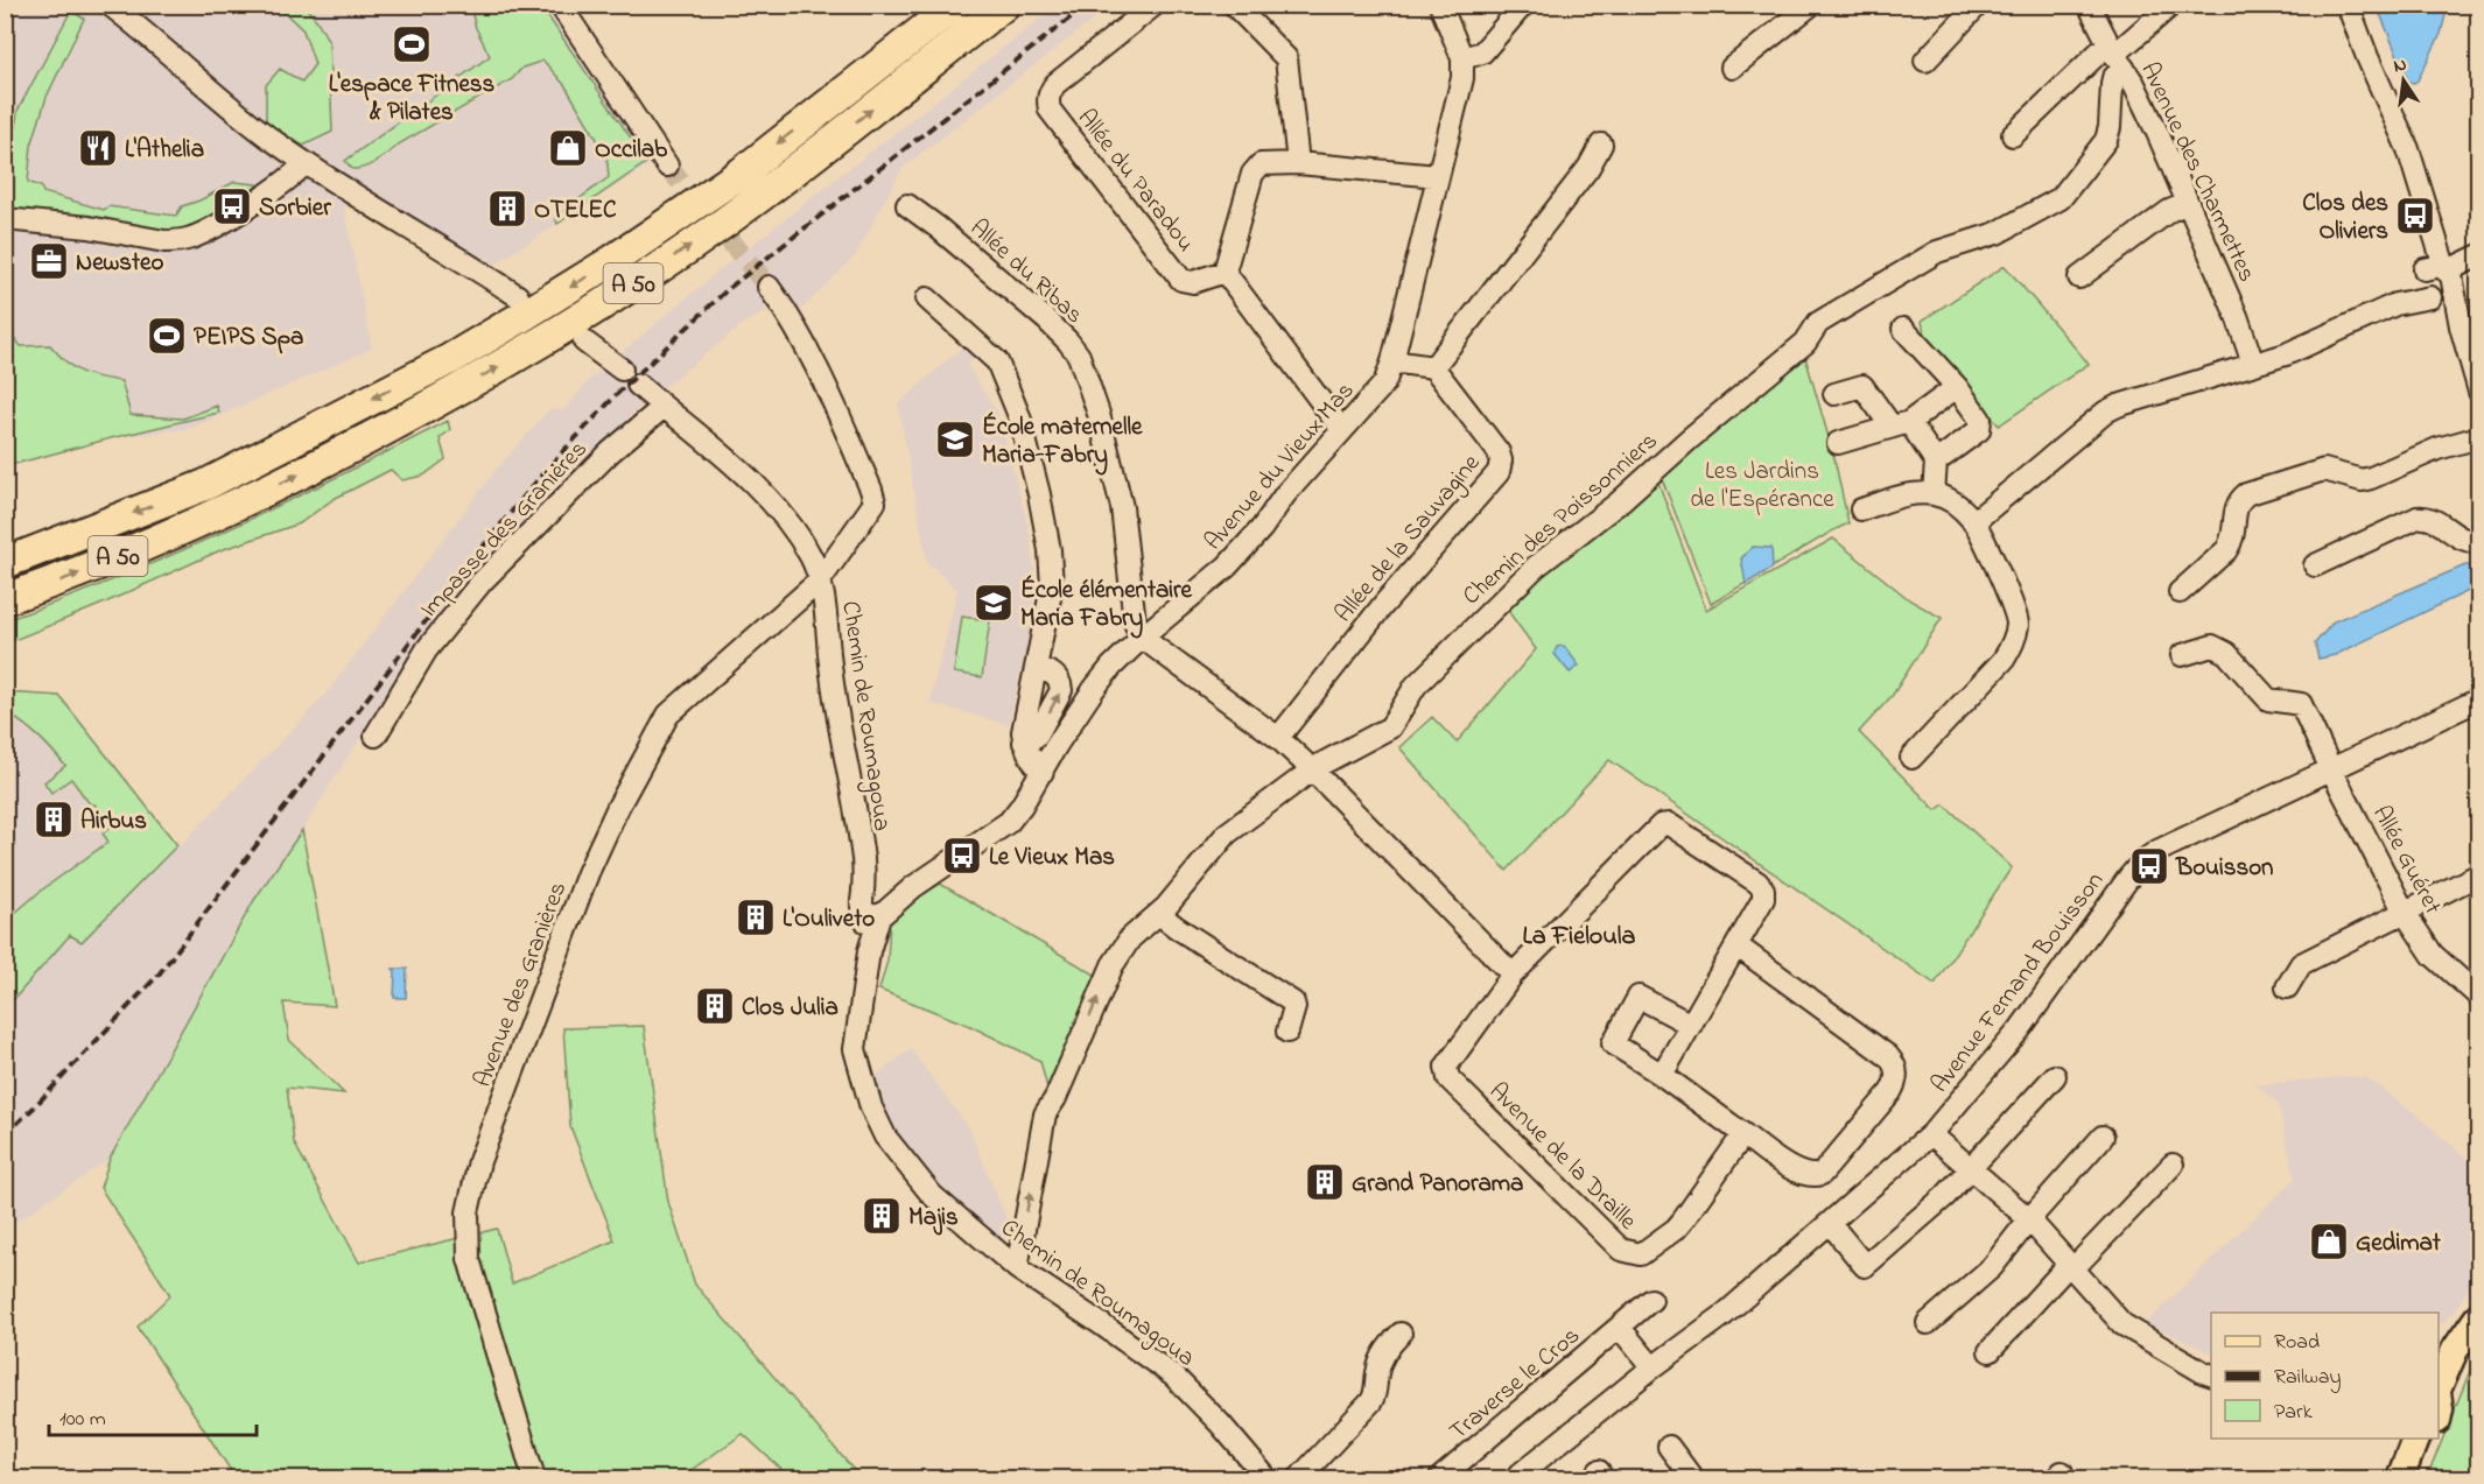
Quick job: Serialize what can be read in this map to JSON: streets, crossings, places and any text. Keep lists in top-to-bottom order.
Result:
{
  "streets": {
    "highway": ["A 50"],
    "street": [
      "Avenue des Charmettes",
      "Allée du Paradou",
      "Allée du Ribas",
      "Avenue du Vieux Mas",
      "Chemin des Poissonniers",
      "Impasse des Granières",
      "Allée de la Sauvagine",
      "Chemin de Roumagoua",
      "Allée Guéret",
      "Avenue Fernand Bouisson",
      "Avenue des Granières",
      "Avenue de la Draille",
      "Traverse le Cros"
    ]
  },
  "crossings": [
    ["Avenue des Charmettes", "Chemin des Poissonniers"],
    ["Allée du Ribas", "Avenue du Vieux Mas"],
    ["Avenue du Vieux Mas", "Chemin de Roumagoua"],
    ["Chemin des Poissonniers", "Chemin de Roumagoua"],
    ["Chemin de Roumagoua", "Avenue des Granières"],
    ["Allée Guéret", "Avenue Fernand Bouisson"]
  ],
  "districts": ["La Fieloula"],
  "parks": ["Les Jardins de l'Espérance"],
  "places": {
    "sports": ["L'espace Fitness & Pilates", "PEIPS Spa"],
    "restaurant": ["L'Athelia"],
    "shop": ["Occilab", "Gedimat"],
    "bus stop": [
      "Sorbier",
      "Clos des Oliviers",
      "Le Vieux Mas",
      "Bouisson"
    ],
    "building": [
      "OTELEC",
      "Airbus",
      "L'Ouliveto",
      "Clos Julia",
      "Grand Panorama",
      "Majis"
    ],
    "office": ["Newsteo"],
    "school or university": ["École maternelle Maria-Fabry", "École élémentaire Maria Fabry"]
  },
  "legend": ["Road", "Railway", "Park"],
  "scale_bar": "100 m",
  "north": "top"
}
